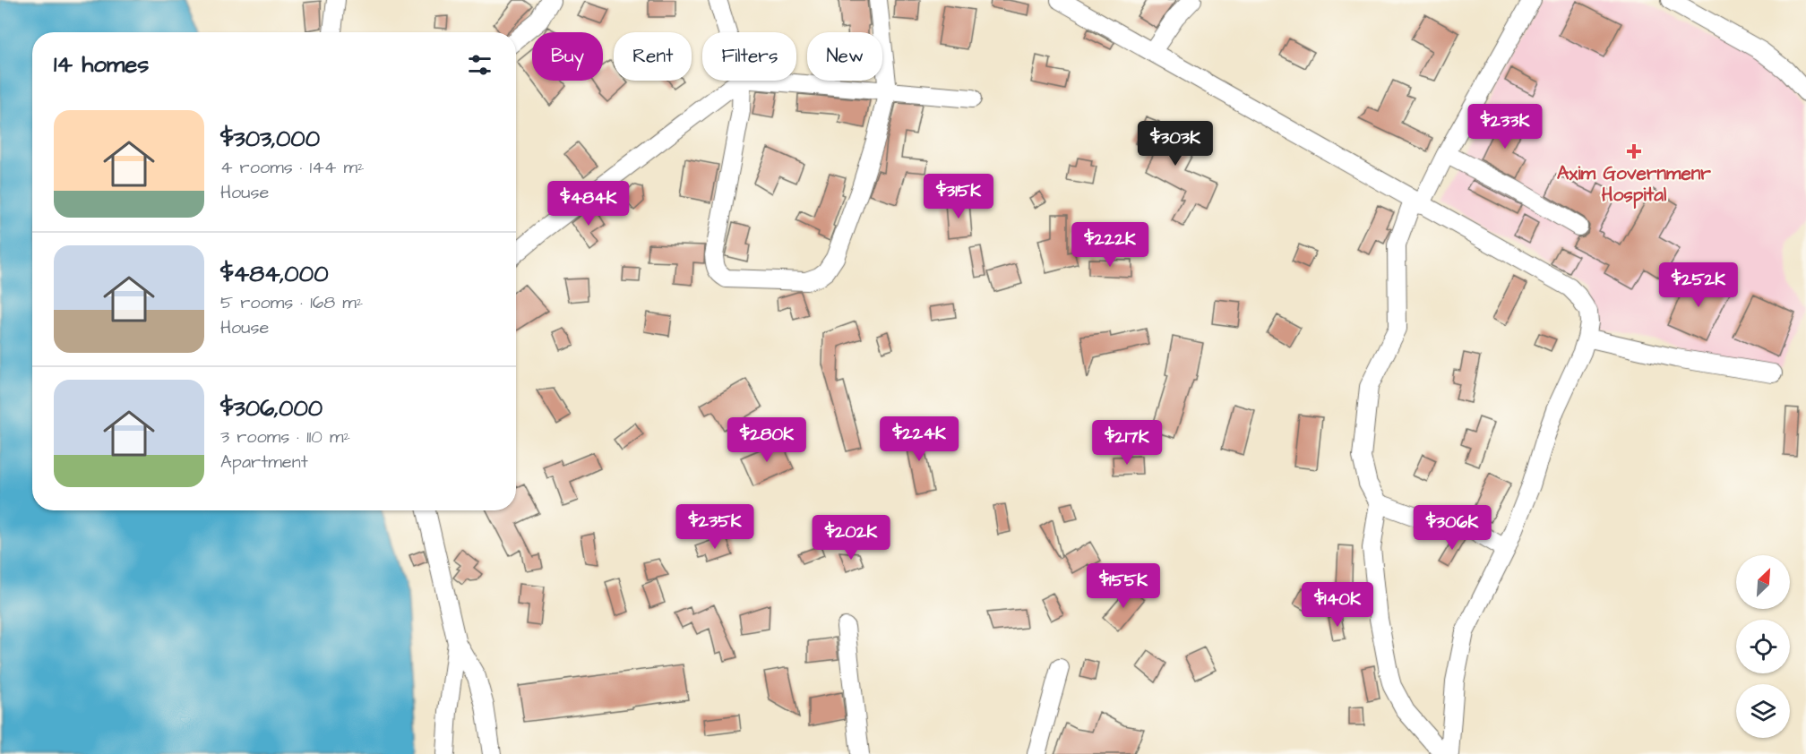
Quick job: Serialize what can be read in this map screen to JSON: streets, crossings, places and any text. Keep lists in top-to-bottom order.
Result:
{
  "places": {
    "health": ["Axim Governmenr Hospital"]
  },
  "north": "top right",
  "page": {
    "chip": [
      "Buy",
      "Rent",
      "Filters",
      "New"
    ],
    "heading": "14 homes",
    "list": [
      {
        "name": "$303,000",
        "note": "4 rooms · 144 m² · House"
      },
      {
        "name": "$484,000",
        "note": "5 rooms · 168 m² · House"
      },
      {
        "name": "$306,000",
        "note": "3 rooms · 110 m² · Apartment"
      }
    ],
    "price": [
      "$233K",
      "$303K",
      "$315K",
      "$484K",
      "$222K",
      "$252K",
      "$224K",
      "$280K",
      "$217K",
      "$235K",
      "$306K",
      "$202K",
      "$155K",
      "$140K"
    ]
  }
}
